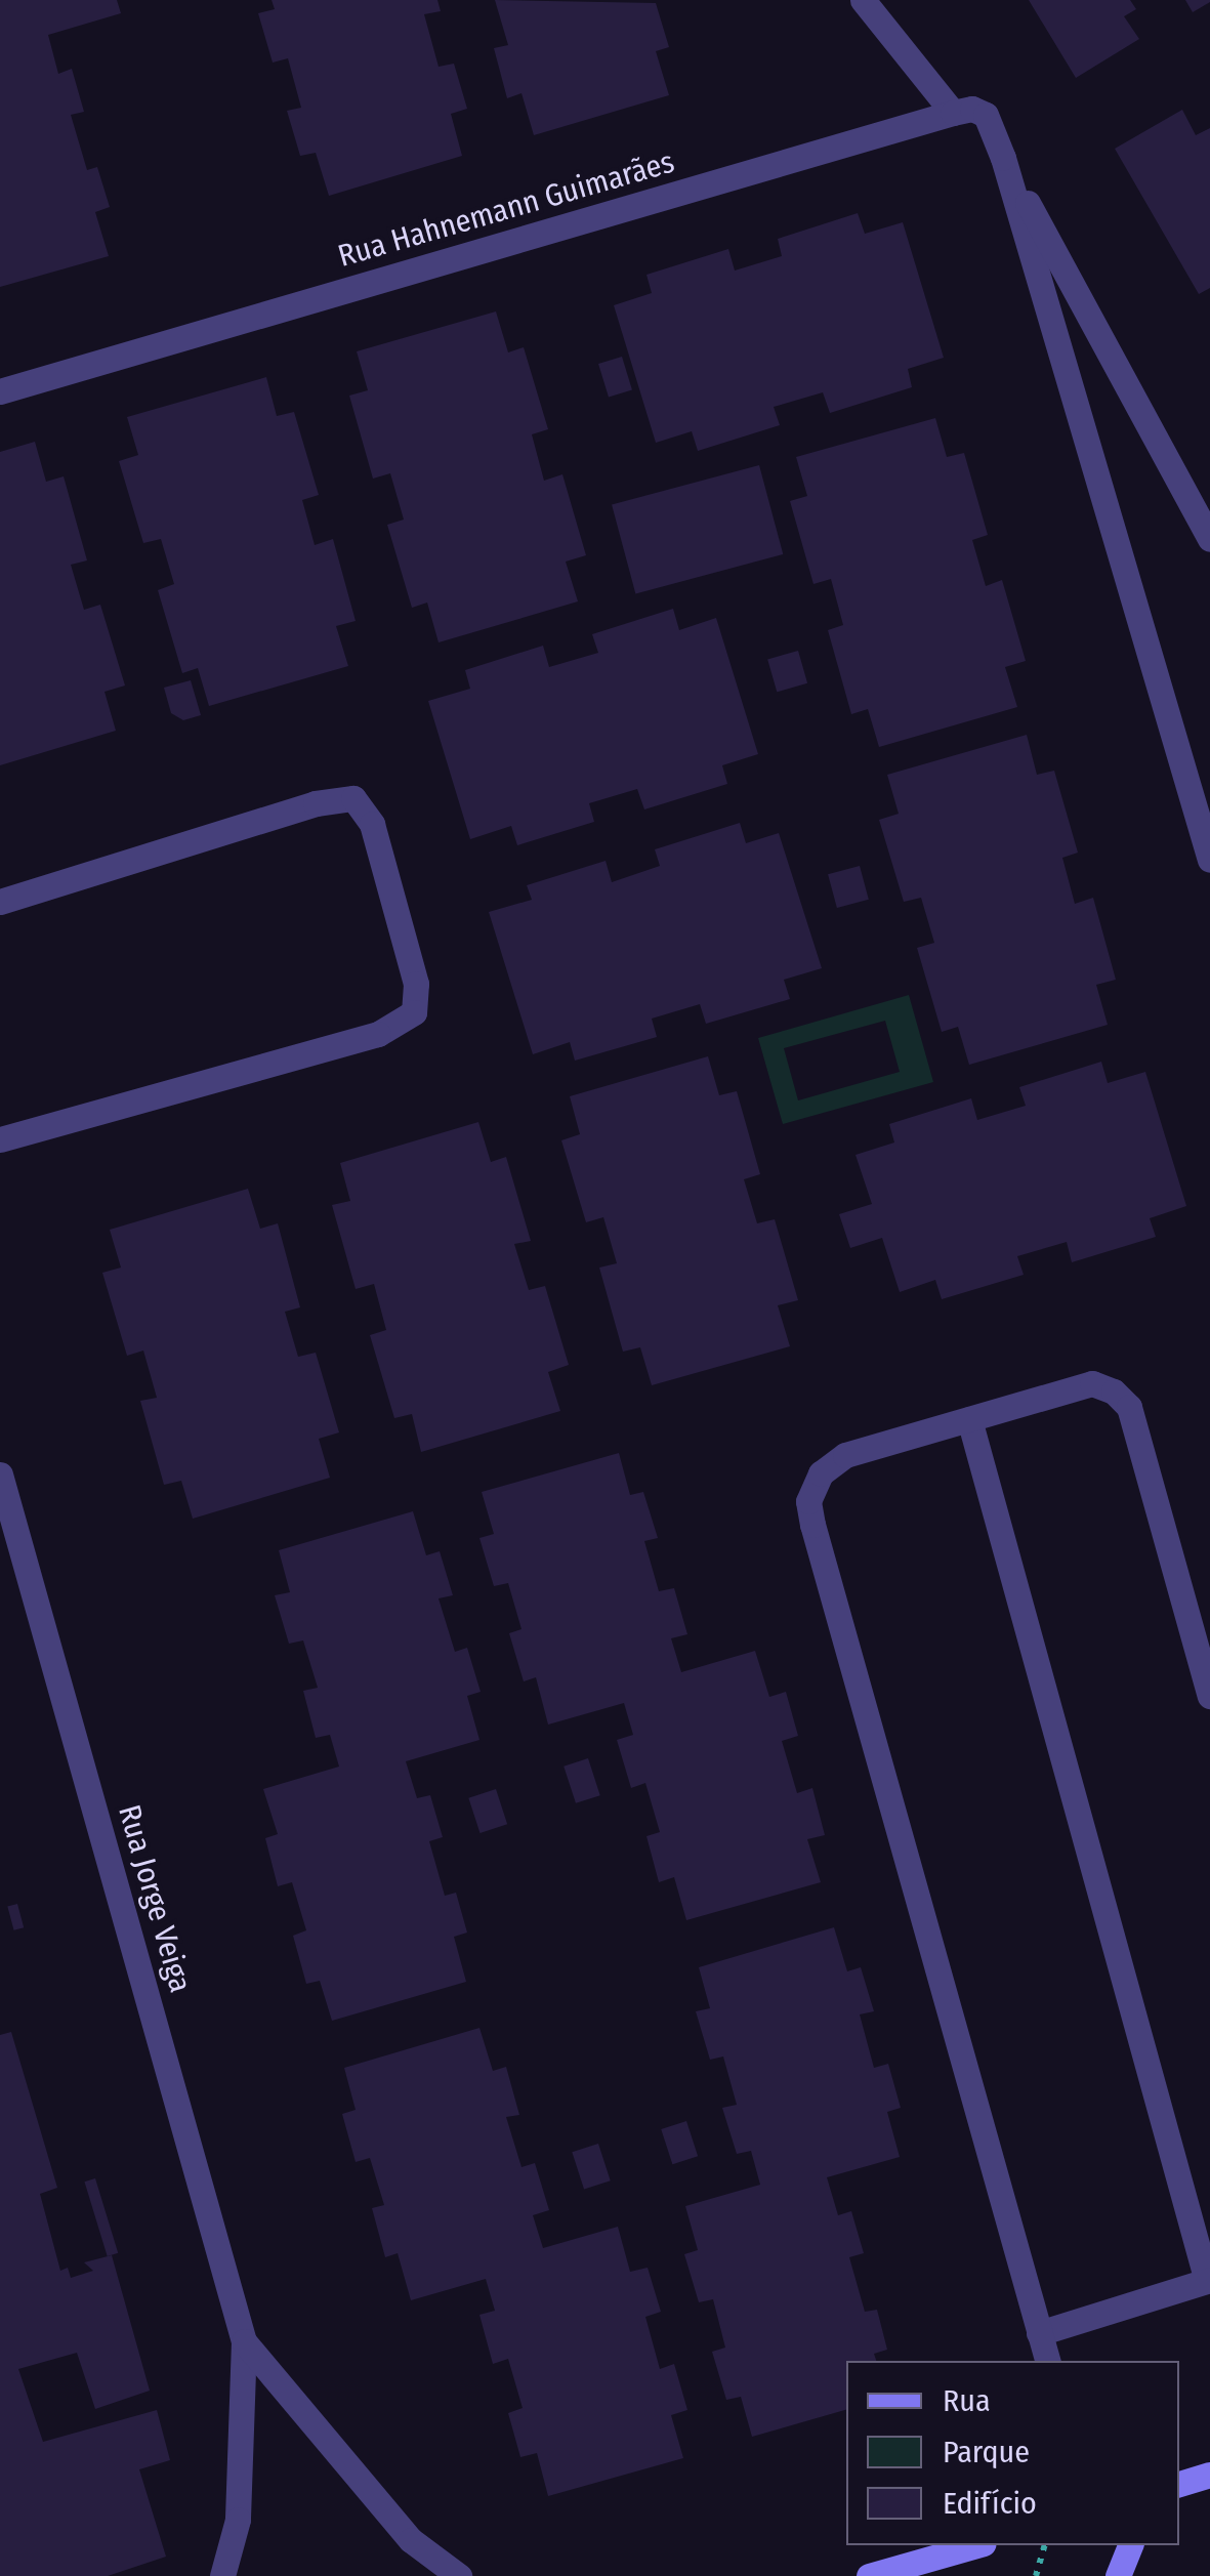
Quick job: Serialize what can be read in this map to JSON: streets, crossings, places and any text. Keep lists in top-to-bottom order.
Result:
{
  "streets": {
    "street": ["Rua Hahnemann Guimarães", "Rua Jorge Veiga"]
  },
  "legend": ["Rua", "Parque", "Edifício"]
}
